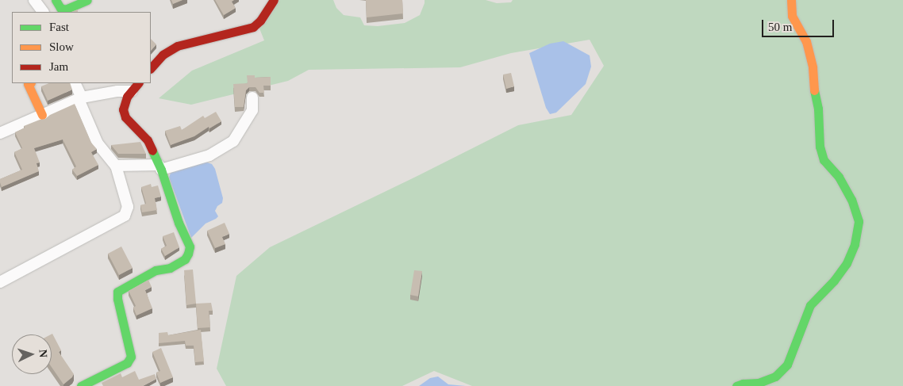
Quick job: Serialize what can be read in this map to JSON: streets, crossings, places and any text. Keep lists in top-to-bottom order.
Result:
{
  "legend": ["Fast", "Slow", "Jam"],
  "scale_bar": "50 m",
  "north": "right"
}
